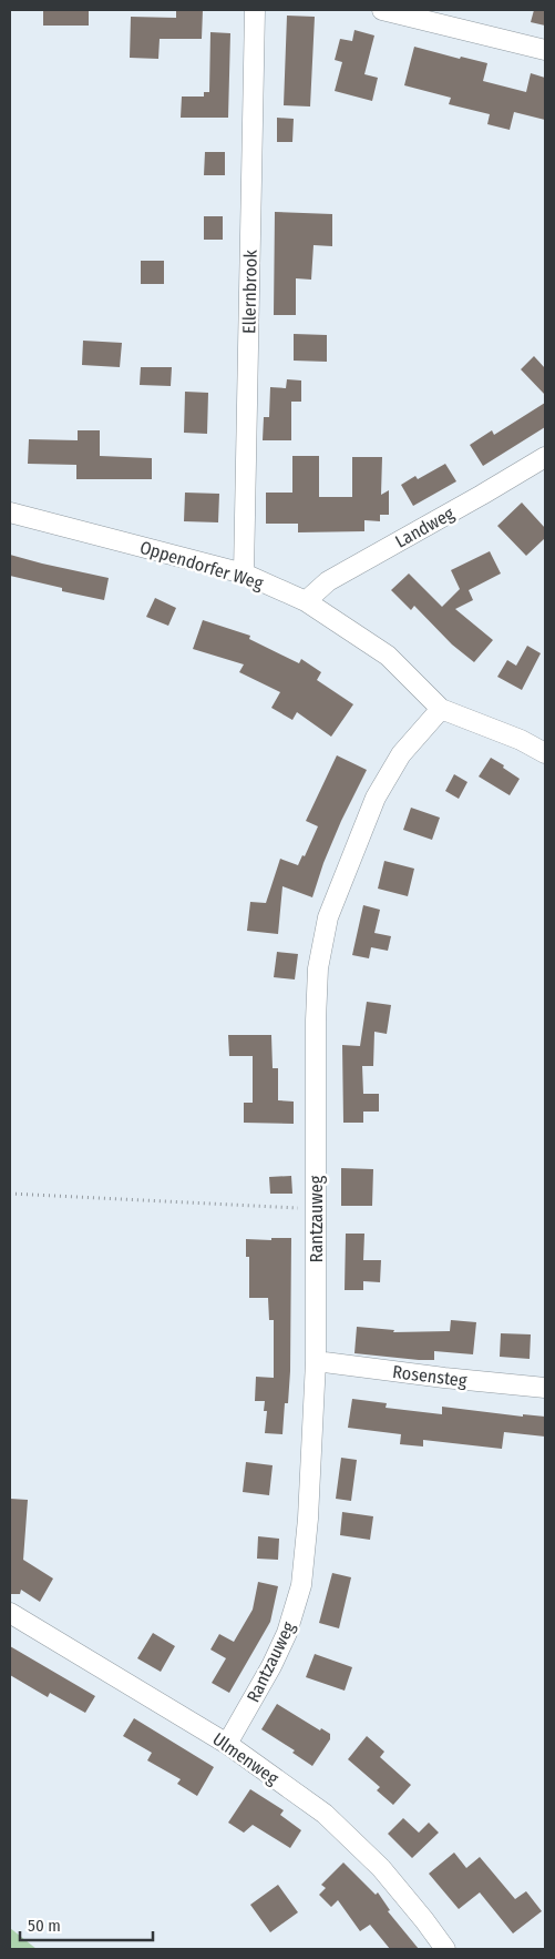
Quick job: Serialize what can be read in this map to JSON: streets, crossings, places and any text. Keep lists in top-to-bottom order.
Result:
{
  "streets": {
    "street": [
      "Ellernbrook",
      "Landweg",
      "Oppendorfer Weg",
      "Rantzauweg",
      "Rosensteg",
      "Ulmenweg"
    ]
  },
  "crossings": [
    ["Ellernbrook", "Oppendorfer Weg"],
    ["Landweg", "Oppendorfer Weg"],
    ["Oppendorfer Weg", "Rantzauweg"],
    ["Rantzauweg", "Rosensteg"],
    ["Rantzauweg", "Ulmenweg"]
  ],
  "scale_bar": "50 m"
}
